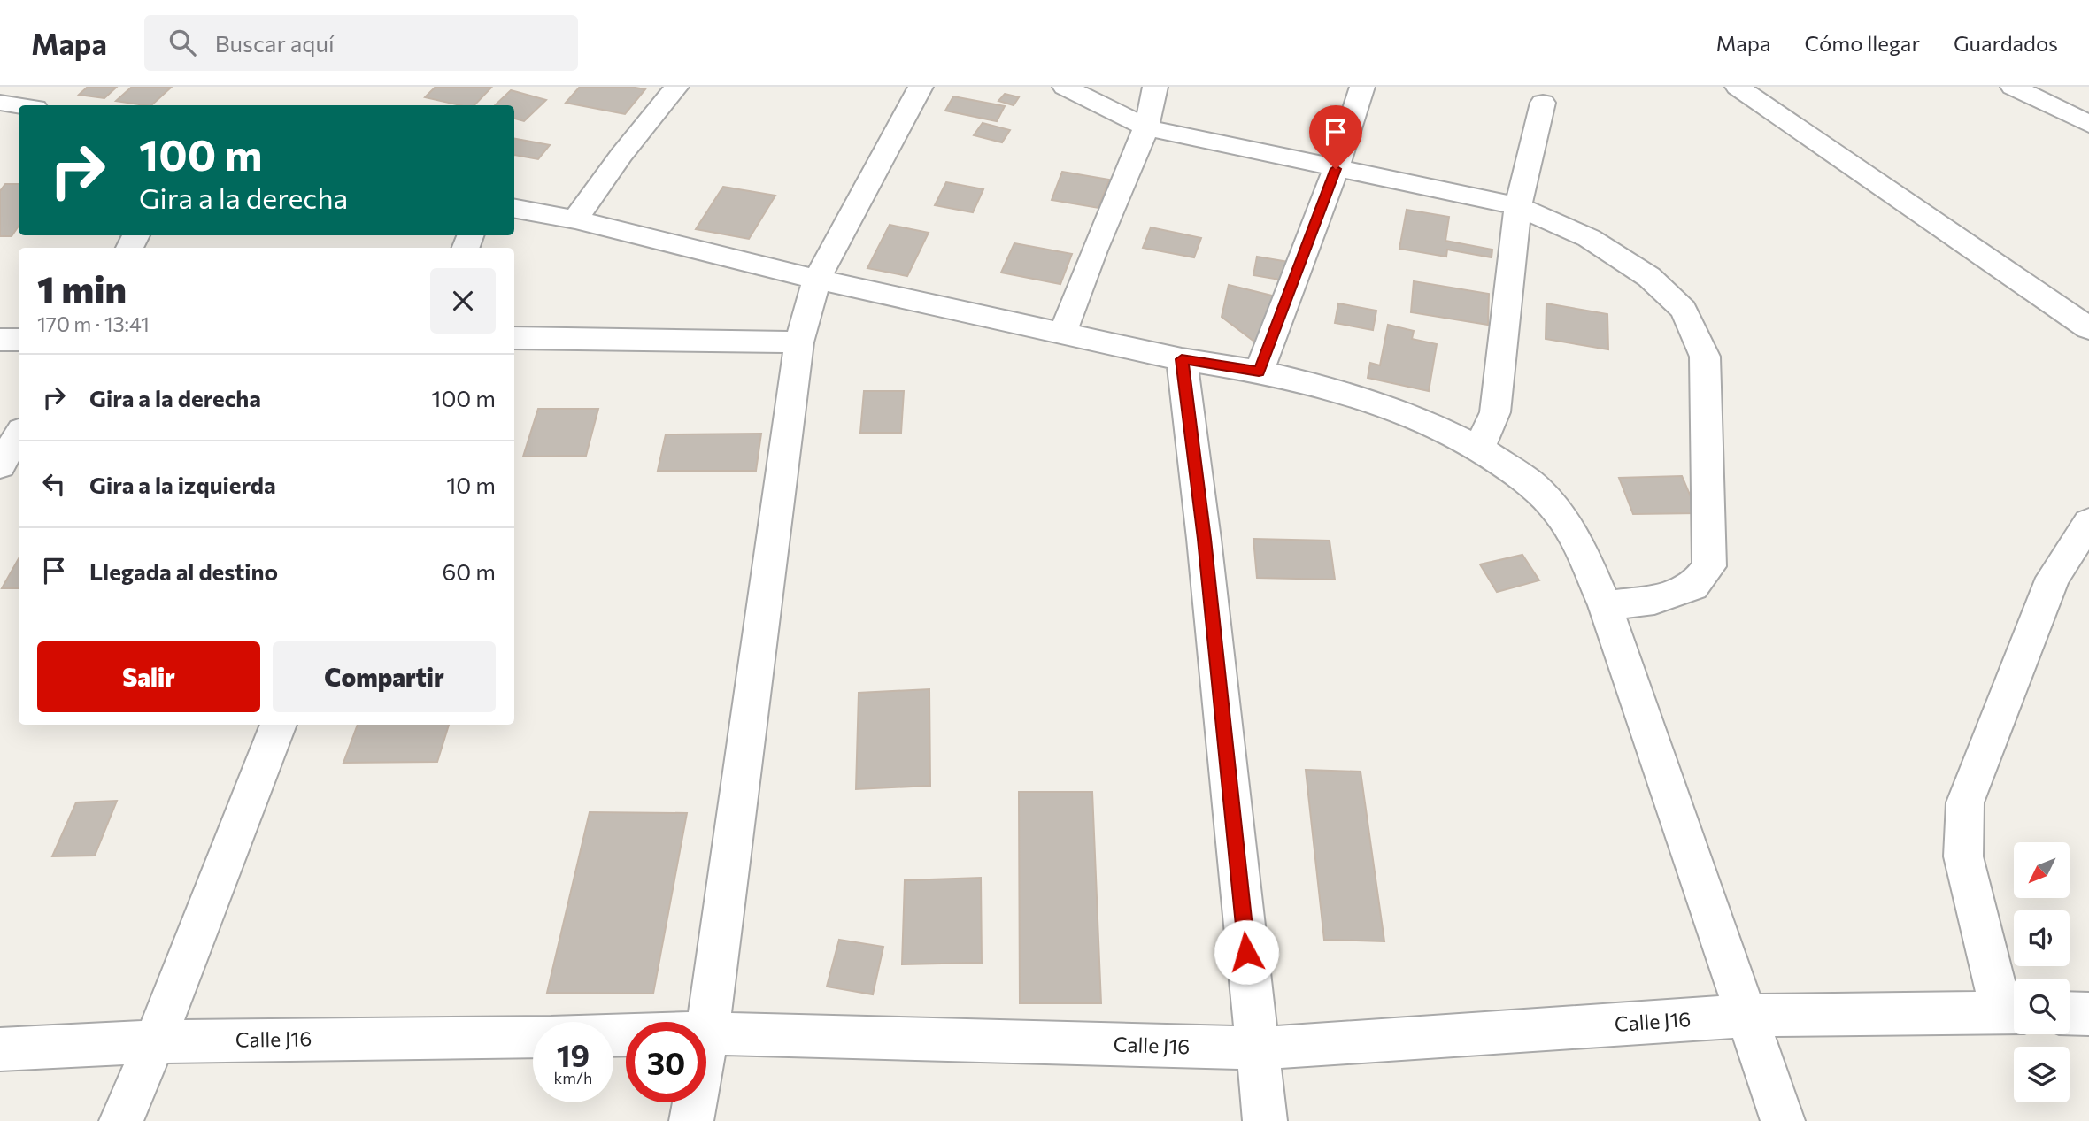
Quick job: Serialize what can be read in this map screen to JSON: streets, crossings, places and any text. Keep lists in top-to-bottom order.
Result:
{
  "streets": {
    "street": ["Calle J16"]
  },
  "north": "bottom left",
  "page": {
    "header": "Mapa",
    "search": "Buscar aquí",
    "nav": ["Mapa", "Cómo llegar", "Guardados"],
    "turn": ["100 m", "Gira a la derecha"],
    "heading": ["1 min", "170 m · 13:41"],
    "list": [
      {
        "name": "Gira a la derecha",
        "value": "100 m"
      },
      {
        "name": "Gira a la izquierda",
        "value": "10 m"
      },
      {
        "name": "Llegada al destino",
        "value": "60 m"
      }
    ],
    "buttons": ["Salir", "Compartir"],
    "speed": "19 km/h",
    "limit": "30"
  }
}
